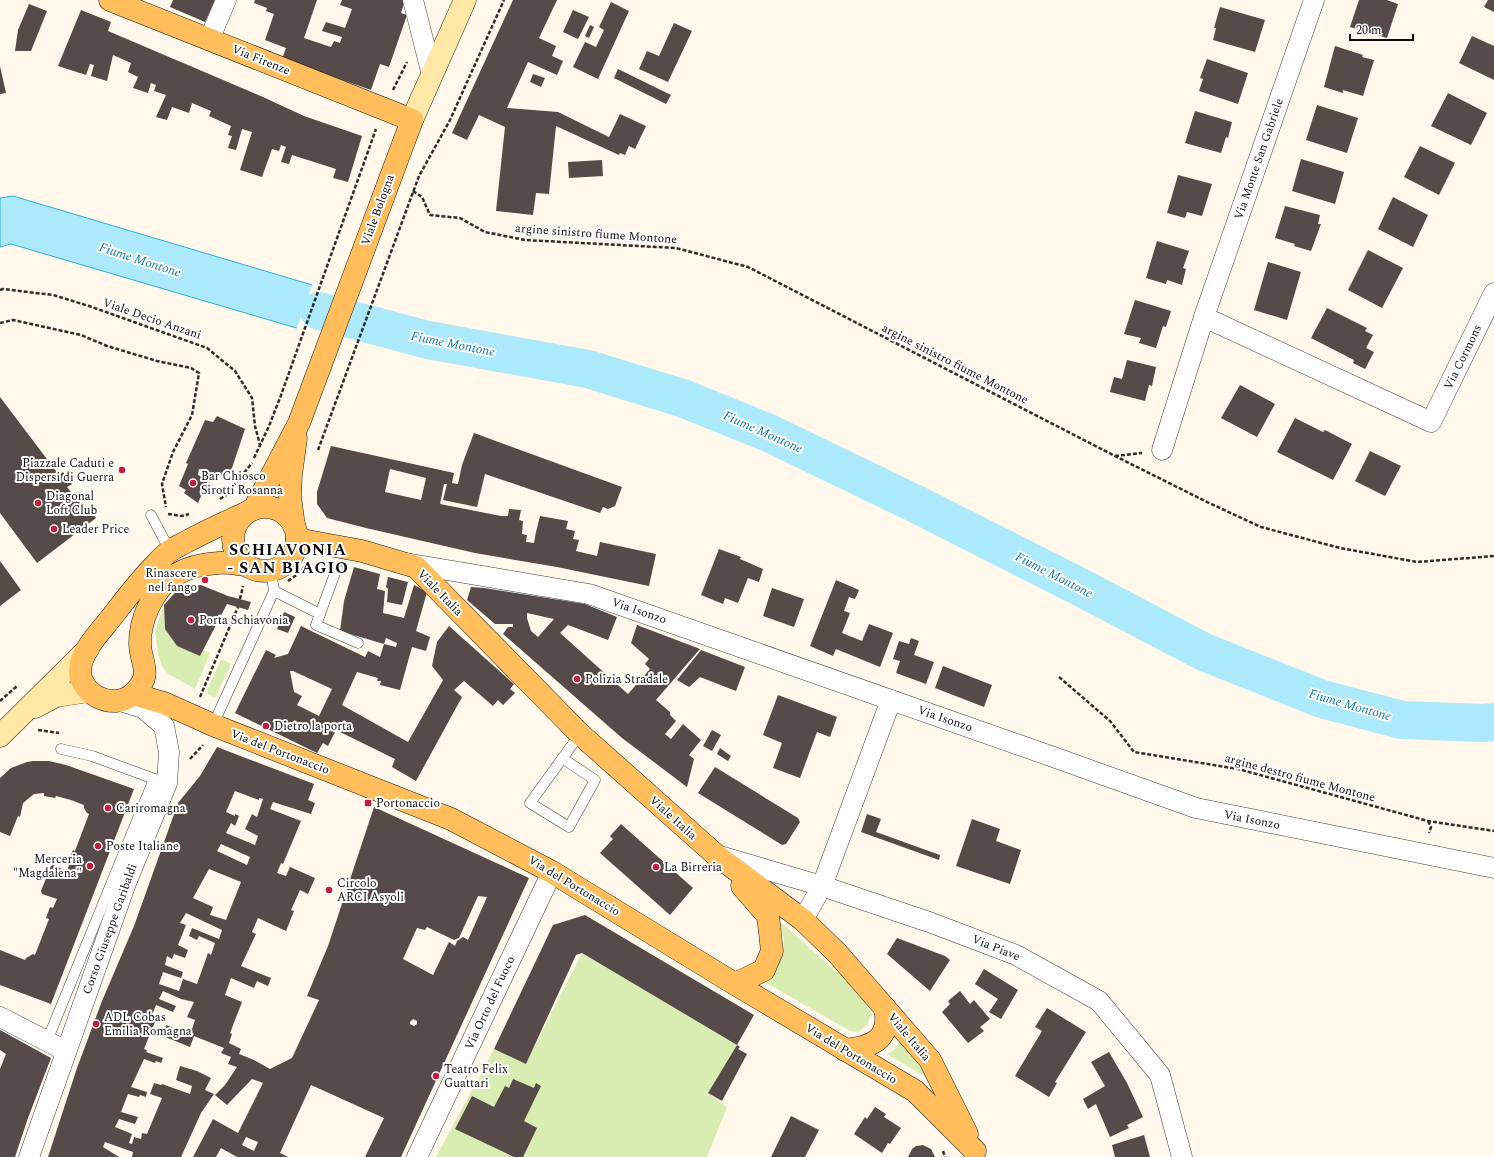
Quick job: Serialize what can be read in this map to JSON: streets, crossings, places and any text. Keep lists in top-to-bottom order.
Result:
{
  "streets": {
    "main road": [
      "Via Firenze",
      "Viale Bologna",
      "Viale Italia",
      "Via del Portonaccio"
    ],
    "street": [
      "Via Monte San Gabriele",
      "Via Cormons",
      "Via Isonzo",
      "Corso Giuseppe Garibaldi",
      "Via Piave",
      "Via Orto del Fuoco"
    ],
    "path": ["argine sinistro fiume Montone", "Viale Decio Anzani", "argine destro fiume Montone"]
  },
  "crossings": [
    ["Via Firenze", "Viale Bologna"],
    ["Via Monte San Gabriele", "Via Cormons"],
    ["Viale Bologna", "Viale Italia"],
    ["Viale Italia", "Via Isonzo"],
    ["Viale Italia", "Via del Portonaccio"],
    ["Viale Italia", "Via Piave"],
    ["Via del Portonaccio", "Corso Giuseppe Garibaldi"],
    ["Via del Portonaccio", "Via Orto del Fuoco"]
  ],
  "districts": ["SCHIAVONIA - SAN BIAGIO"],
  "water": ["Fiume Montone"],
  "places": {
    "other": [
      "Piazzale Caduti e Dispersi di Guerra",
      "Bar Chiosco Sirotti Rosanna",
      "Diagonal Loft Club",
      "Leader Price",
      "Rinascere nel fango",
      "Porta Schiavonia",
      "Polizia Stradale",
      "Dietro la porta",
      "Cariromagna",
      "Poste Italiane",
      "Merceria \"Magdalena\"",
      "La Birreria",
      "Circolo ARCI Asyoli",
      "ADL Cobas Emilia Romagna",
      "Teatro Felix Guattari"
    ],
    "transit": ["Portonaccio"]
  },
  "scale_bar": "20 m"
}
